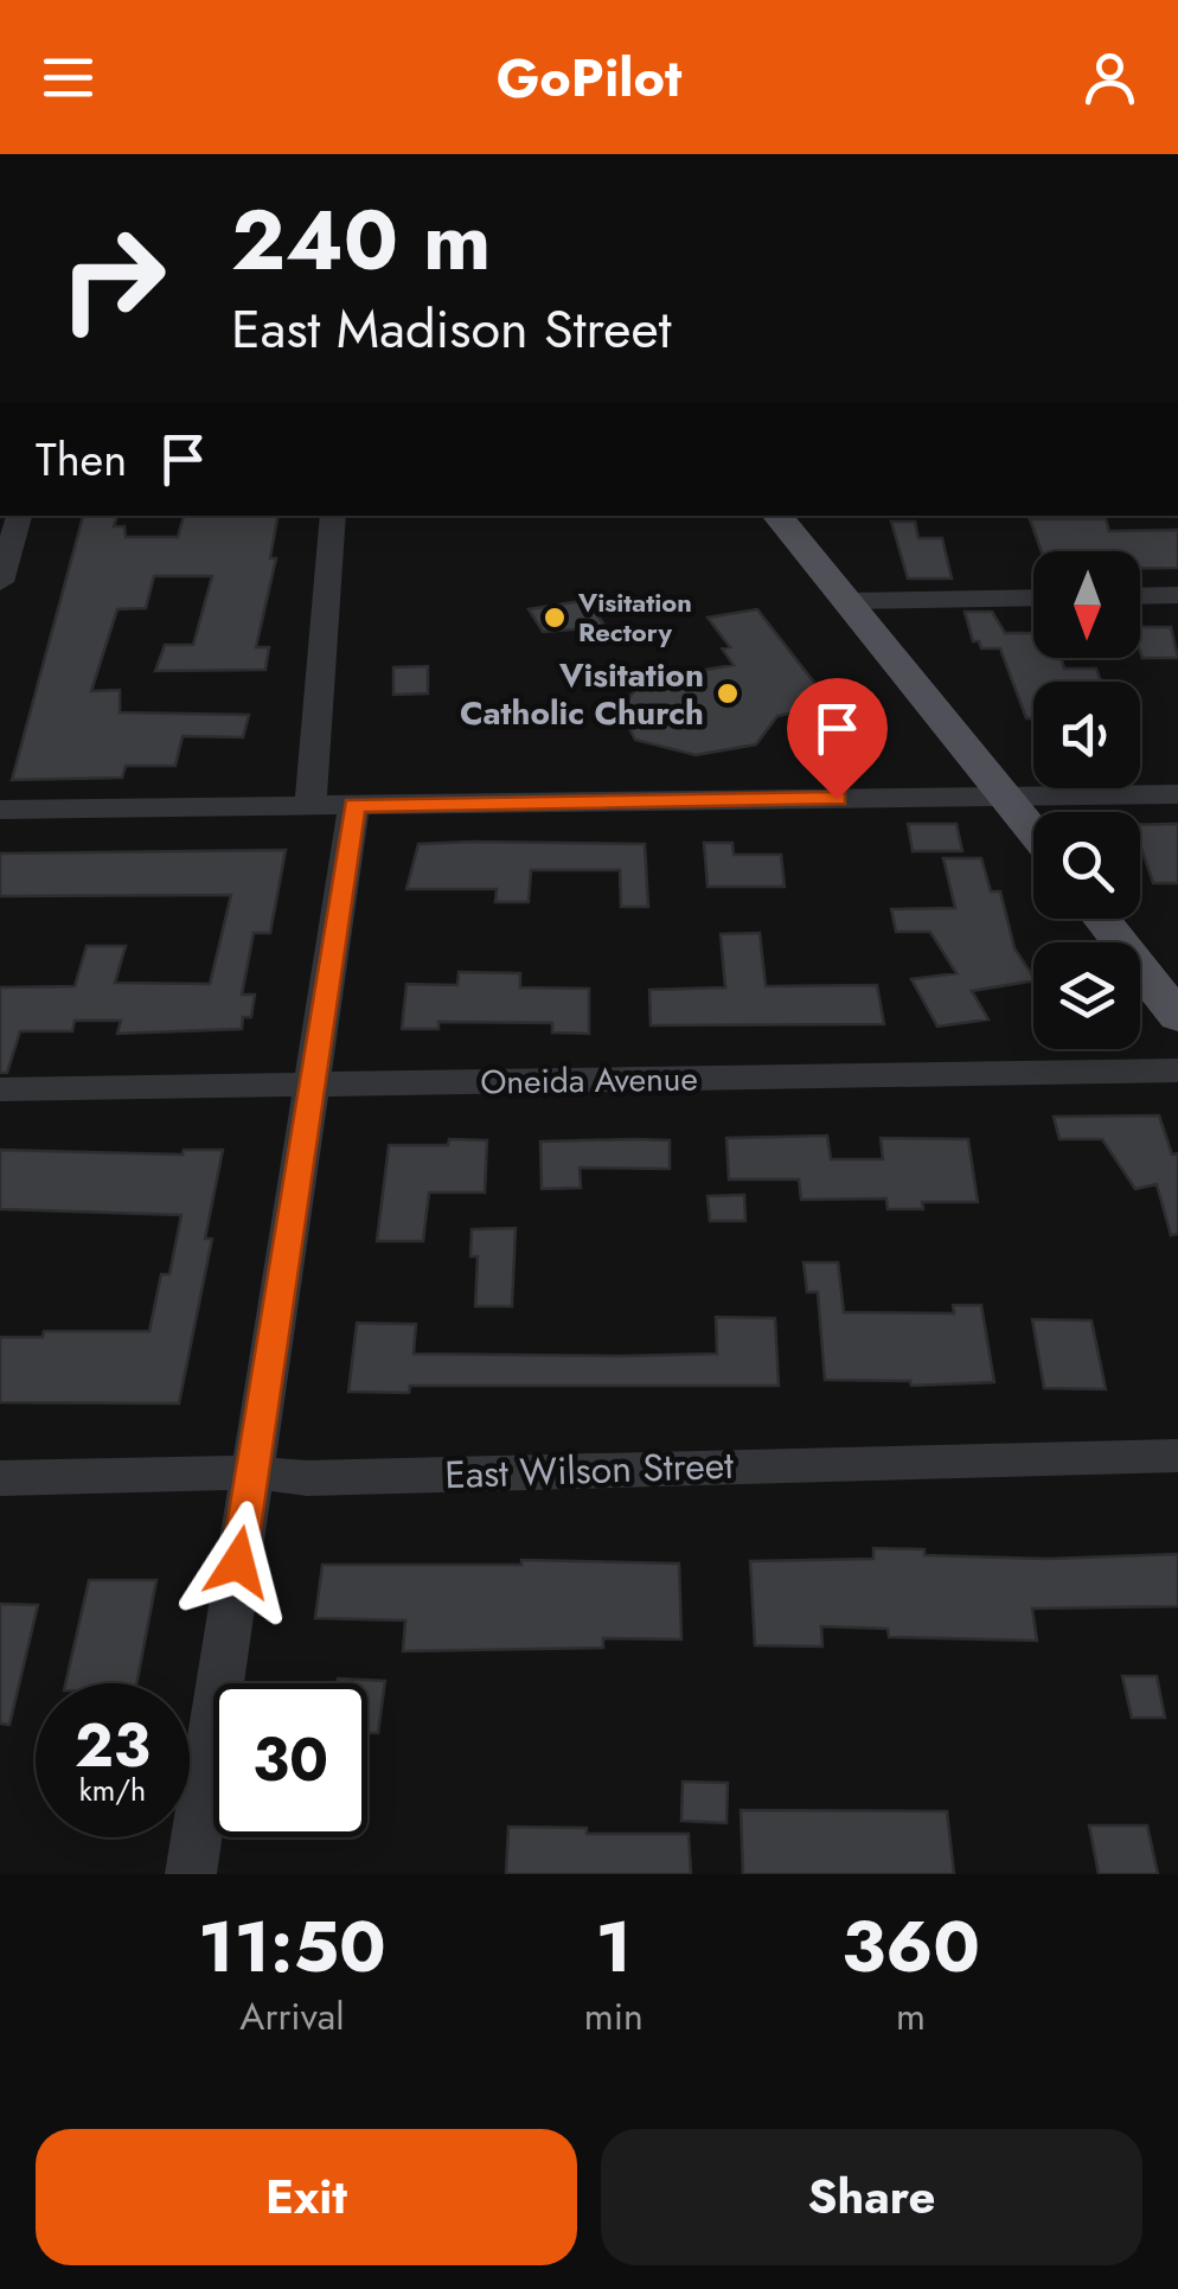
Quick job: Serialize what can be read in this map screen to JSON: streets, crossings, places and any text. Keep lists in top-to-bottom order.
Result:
{
  "streets": {
    "street": ["Oneida Avenue", "East Wilson Street"]
  },
  "places": ["Visitation Rectory", "Visitation Catholic Church"],
  "north": "bottom",
  "page": {
    "header": "GoPilot",
    "turn": ["240 m", "East Madison Street"],
    "then": "Then",
    "speed": "23 km/h",
    "limit": "30",
    "eta": [
      "11:50",
      "Arrival",
      "1",
      "min",
      "360",
      "m"
    ],
    "buttons": ["Exit", "Share"]
  }
}
